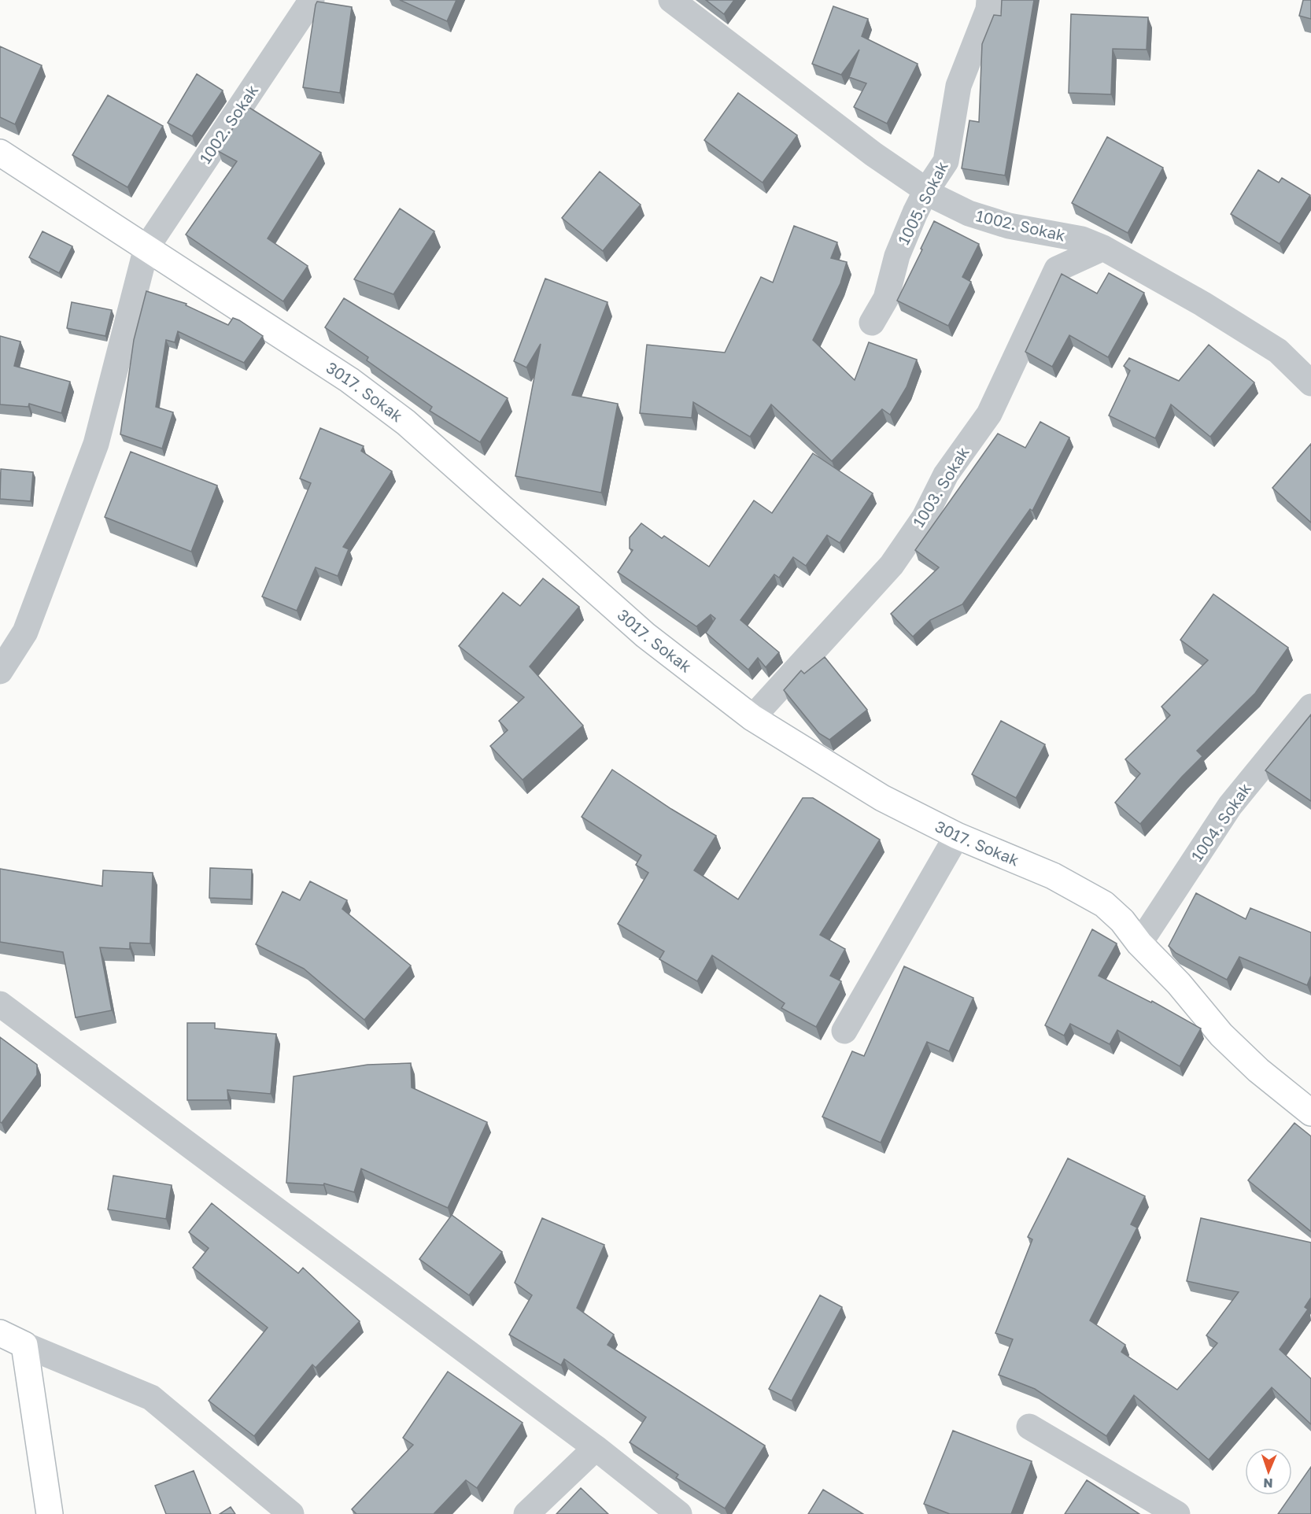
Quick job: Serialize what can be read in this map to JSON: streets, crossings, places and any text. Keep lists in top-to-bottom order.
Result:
{
  "streets": {
    "street": [
      "1002. Sokak",
      "1005. Sokak",
      "3017. Sokak",
      "1003. Sokak",
      "1004. Sokak"
    ]
  },
  "crossings": [
    ["1002. Sokak", "1005. Sokak"],
    ["1002. Sokak", "3017. Sokak"],
    ["1002. Sokak", "1003. Sokak"],
    ["3017. Sokak", "1003. Sokak"],
    ["3017. Sokak", "1004. Sokak"]
  ],
  "north": "bottom"
}
